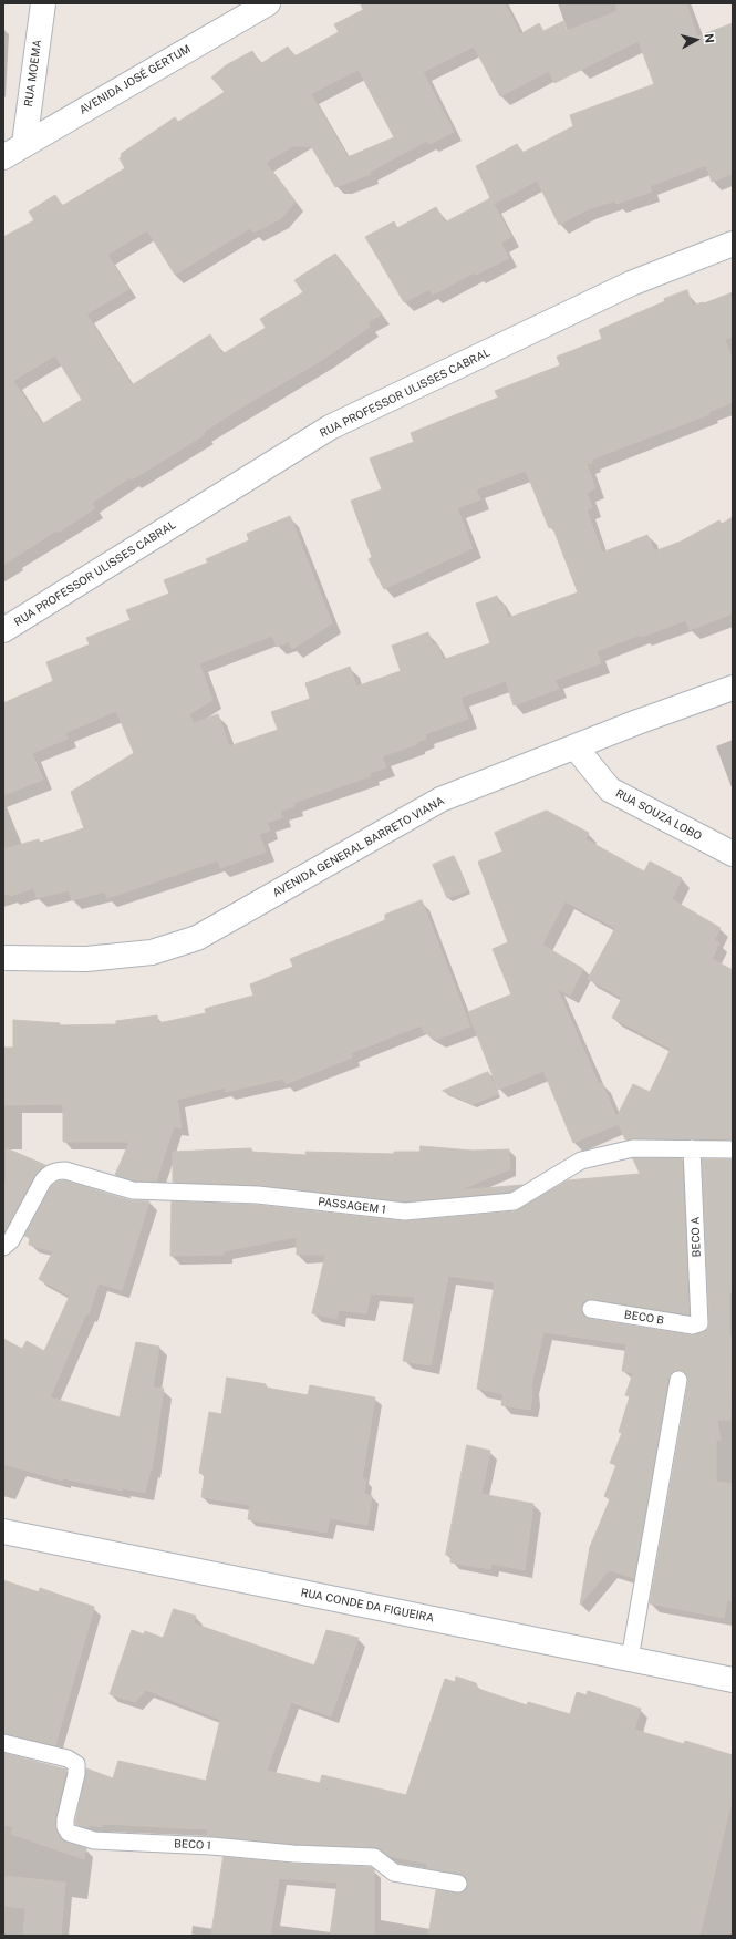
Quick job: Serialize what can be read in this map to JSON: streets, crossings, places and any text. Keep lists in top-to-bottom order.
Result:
{
  "streets": {
    "street": [
      "RUA MOEMA",
      "AVENIDA JOSÉ GERTUM",
      "RUA PROFESSOR ULISSES CABRAL",
      "RUA SOUZA LOBO",
      "AVENIDA GENERAL BARRETO VIANA",
      "RUA CONDE DA FIGUEIRA"
    ],
    "lane": [
      "PASSAGEM 1",
      "BECO A",
      "BECO B",
      "BECO 1"
    ]
  },
  "crossings": [
    ["RUA MOEMA", "AVENIDA JOSÉ GERTUM"],
    ["RUA SOUZA LOBO", "AVENIDA GENERAL BARRETO VIANA"],
    ["PASSAGEM 1", "BECO A"],
    ["BECO A", "BECO B"]
  ],
  "north": "right"
}
